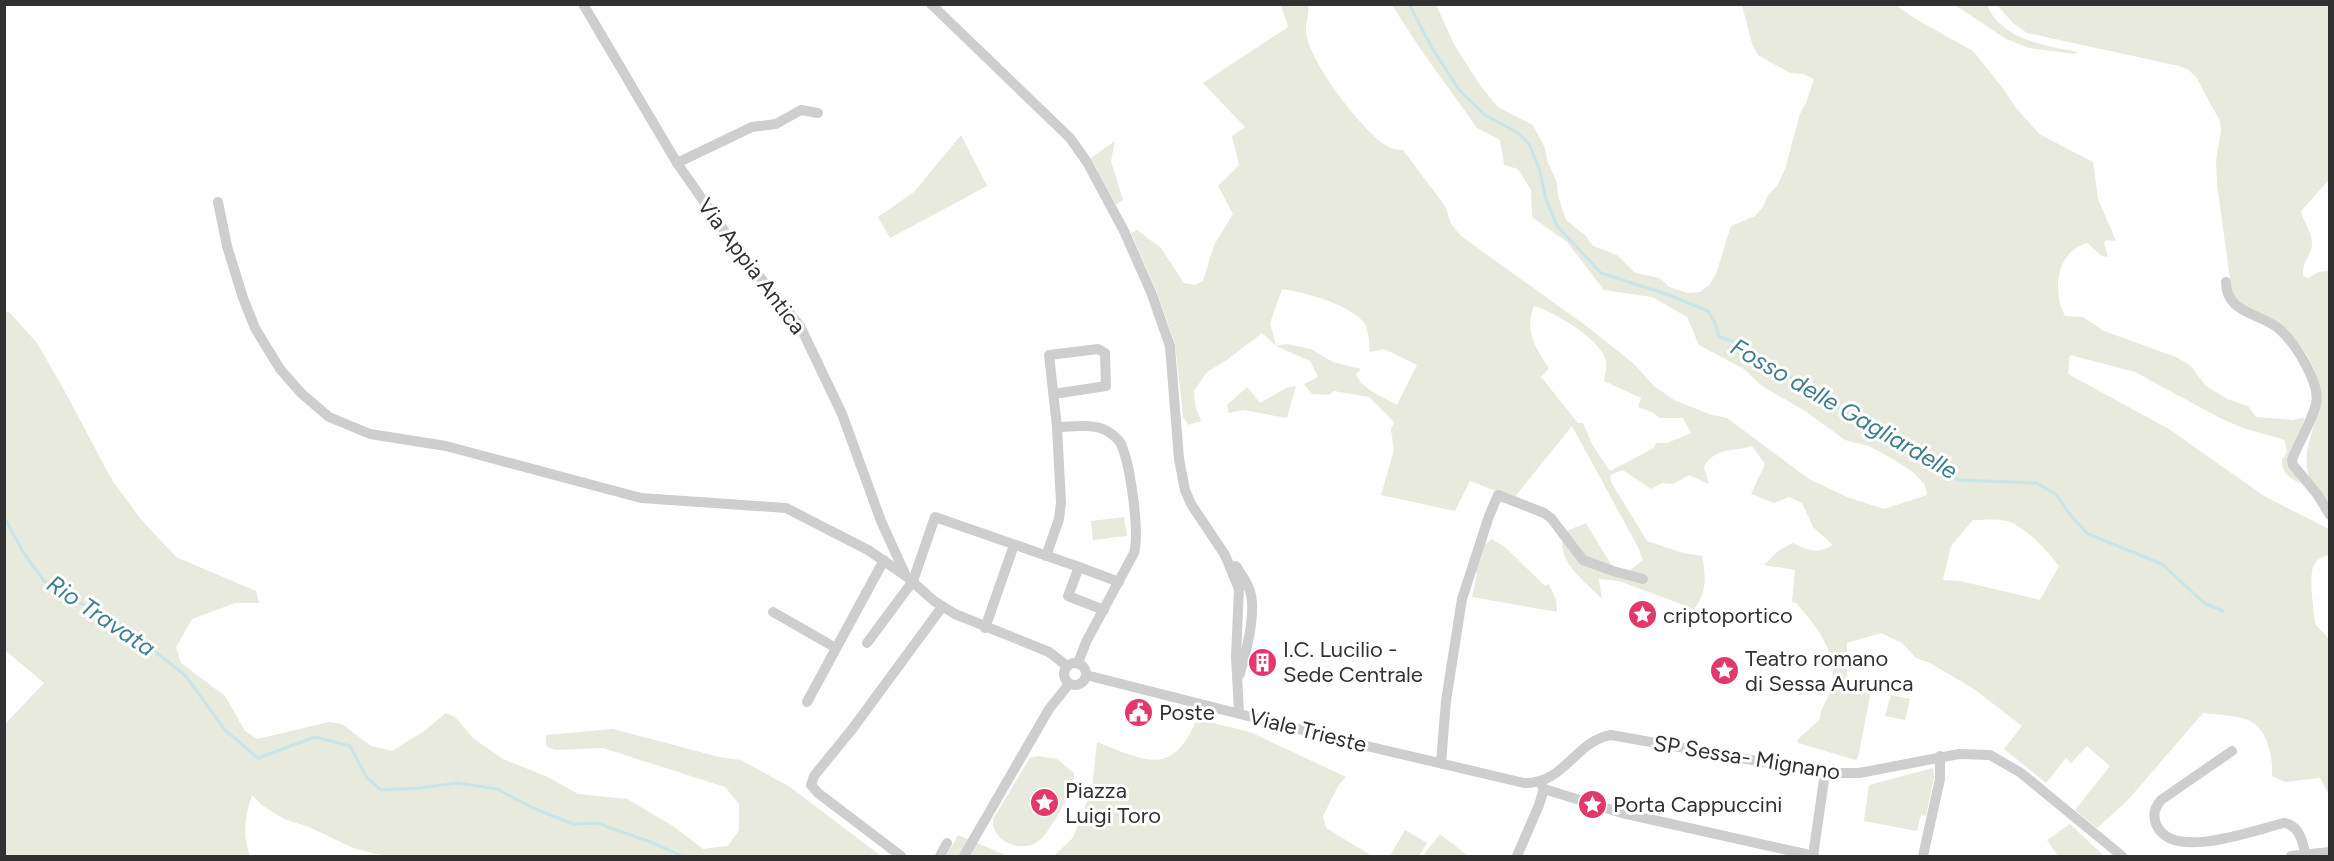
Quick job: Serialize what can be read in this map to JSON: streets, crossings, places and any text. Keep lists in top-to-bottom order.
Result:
{
  "streets": {
    "street": ["Via Appia Antica", "Viale Trieste", "SP Sessa- Mignano"]
  },
  "crossings": [
    ["Via Appia Antica", "Viale Trieste"],
    ["Viale Trieste", "SP Sessa- Mignano"]
  ],
  "water": ["Fosso delle Gagliardelle", "Rio Travata"],
  "places": {
    "place": [
      "criptoportico",
      "Teatro romano di Sessa Aurunca",
      "Piazza Luigi Toro",
      "Porta Cappuccini"
    ],
    "building": ["I.C. Lucilio - Sede Centrale"],
    "public building": ["Poste"]
  }
}
